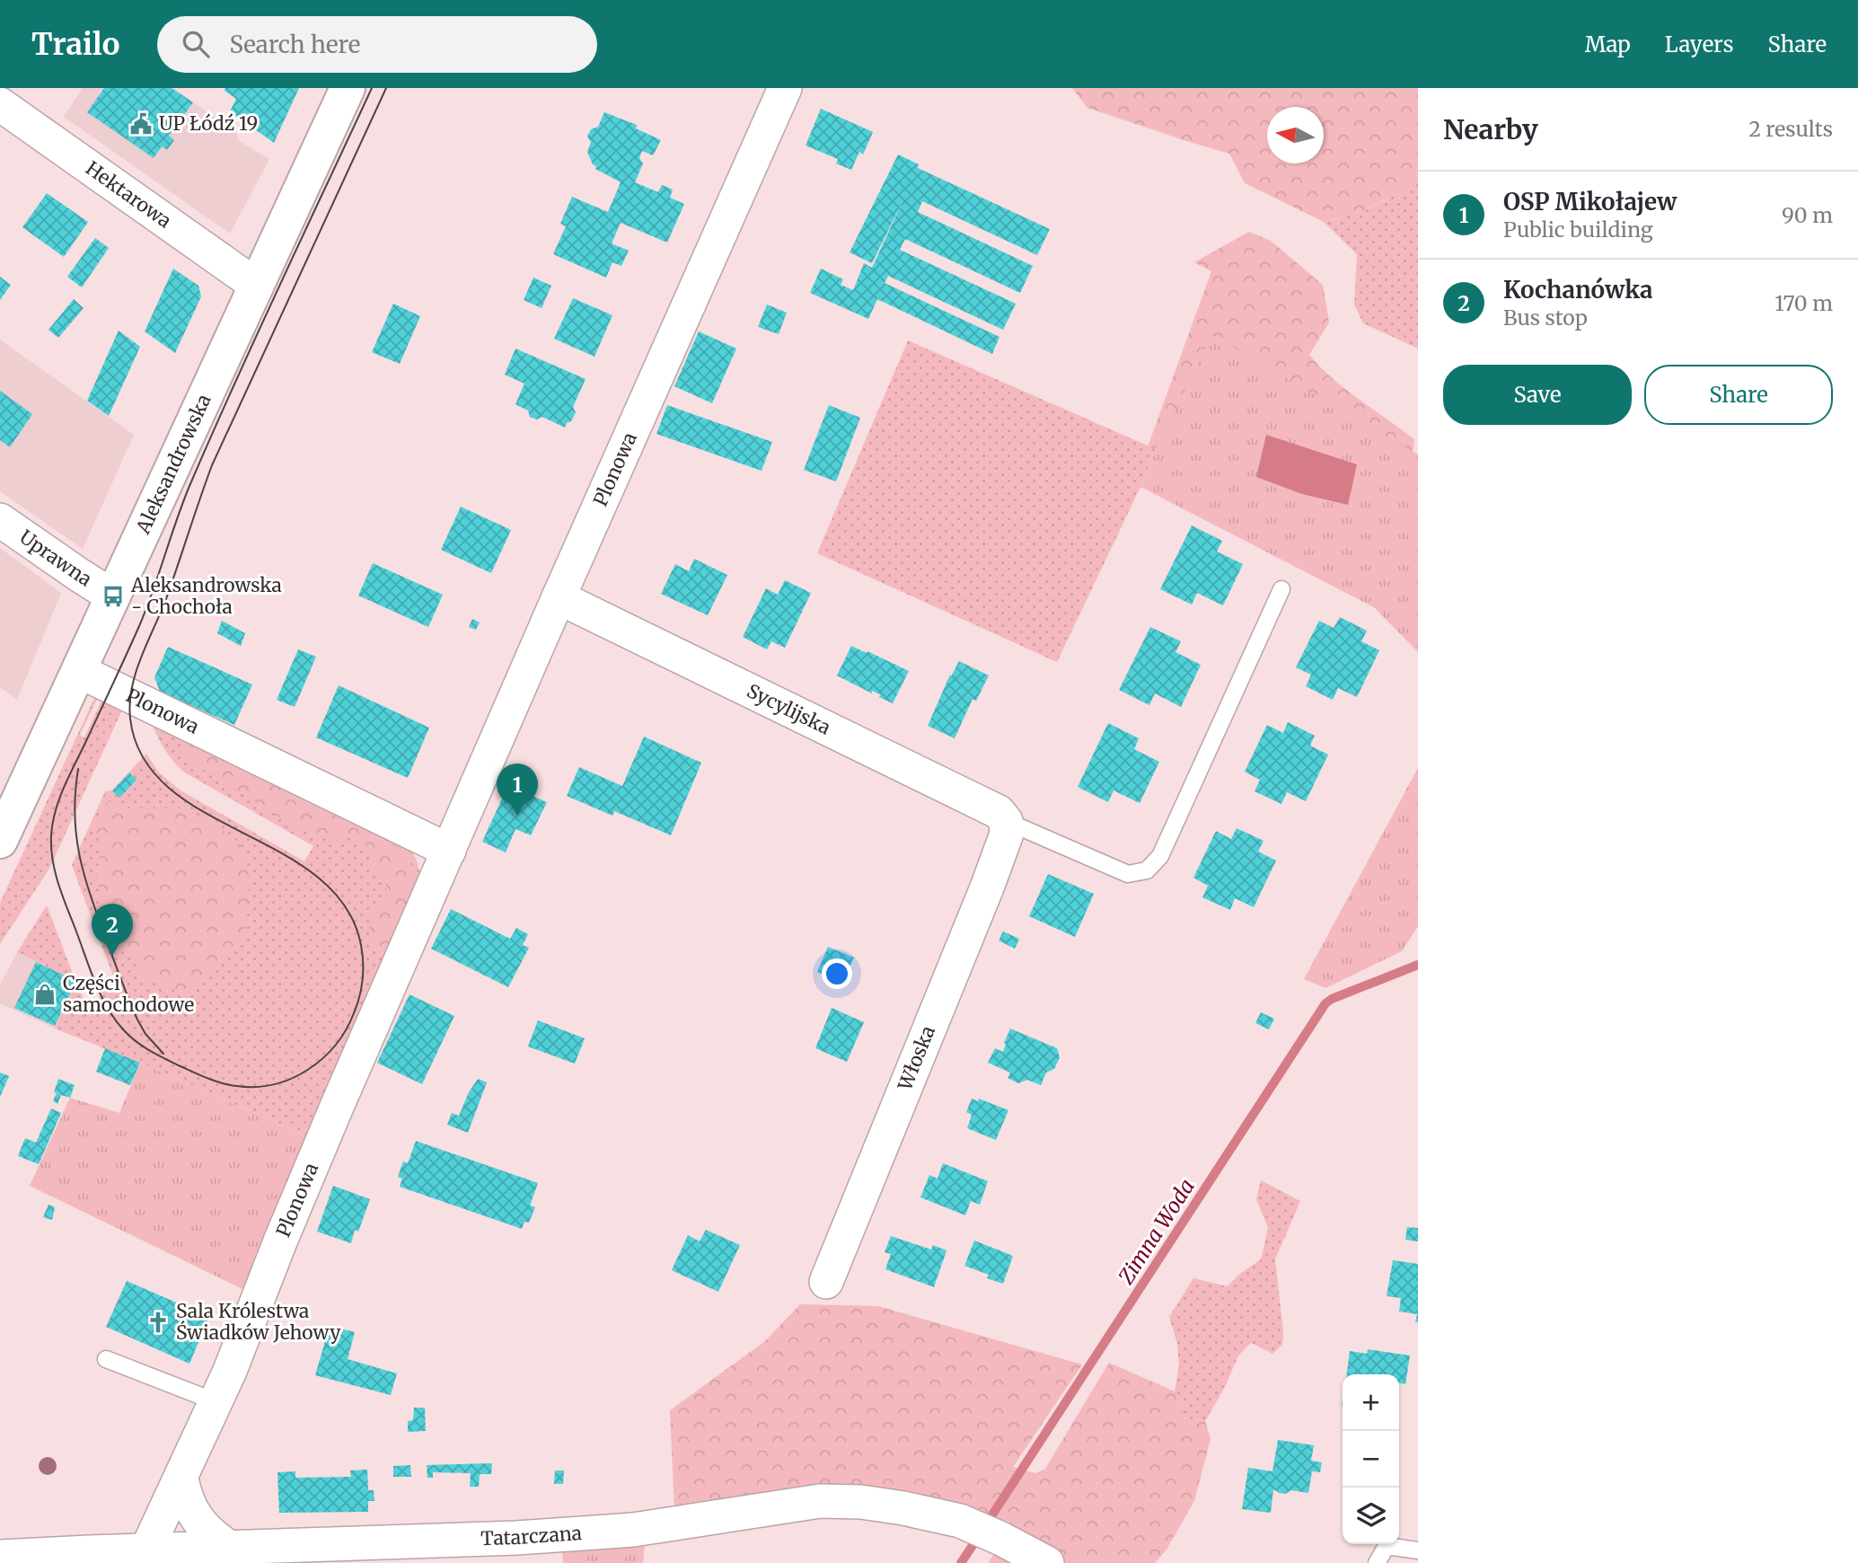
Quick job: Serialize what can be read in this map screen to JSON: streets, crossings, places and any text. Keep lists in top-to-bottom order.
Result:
{
  "streets": {
    "main road": ["Aleksandrowska"],
    "street": [
      "Hektarowa",
      "Plonowa",
      "Uprawna",
      "Sycylijska",
      "Włoska",
      "Tatarczana"
    ]
  },
  "crossings": [
    ["Hektarowa", "Aleksandrowska"],
    ["Aleksandrowska", "Plonowa"],
    ["Aleksandrowska", "Uprawna"],
    ["Plonowa", "Sycylijska"],
    ["Plonowa", "Tatarczana"],
    ["Sycylijska", "Włoska"]
  ],
  "water": ["Zimna Woda"],
  "places": {
    "public building": ["UP Łódź 19"],
    "bus stop": ["Aleksandrowska - Chochoła"],
    "shop": ["Części samochodowe"],
    "church": ["Sala Królestwa Świadków Jehowy"]
  },
  "north": "left",
  "page": {
    "header": "Trailo",
    "search": "Search here",
    "nav": ["Map", "Layers", "Share"],
    "heading": ["Nearby", "2 results"],
    "list": [
      {
        "mark": "1",
        "name": "OSP Mikołajew",
        "note": "Public building",
        "value": "90 m"
      },
      {
        "mark": "2",
        "name": "Kochanówka",
        "note": "Bus stop",
        "value": "170 m"
      }
    ],
    "buttons": ["Save", "Share"],
    "pins": ["1", "2"],
    "map_buttons": ["+", "−"]
  }
}
